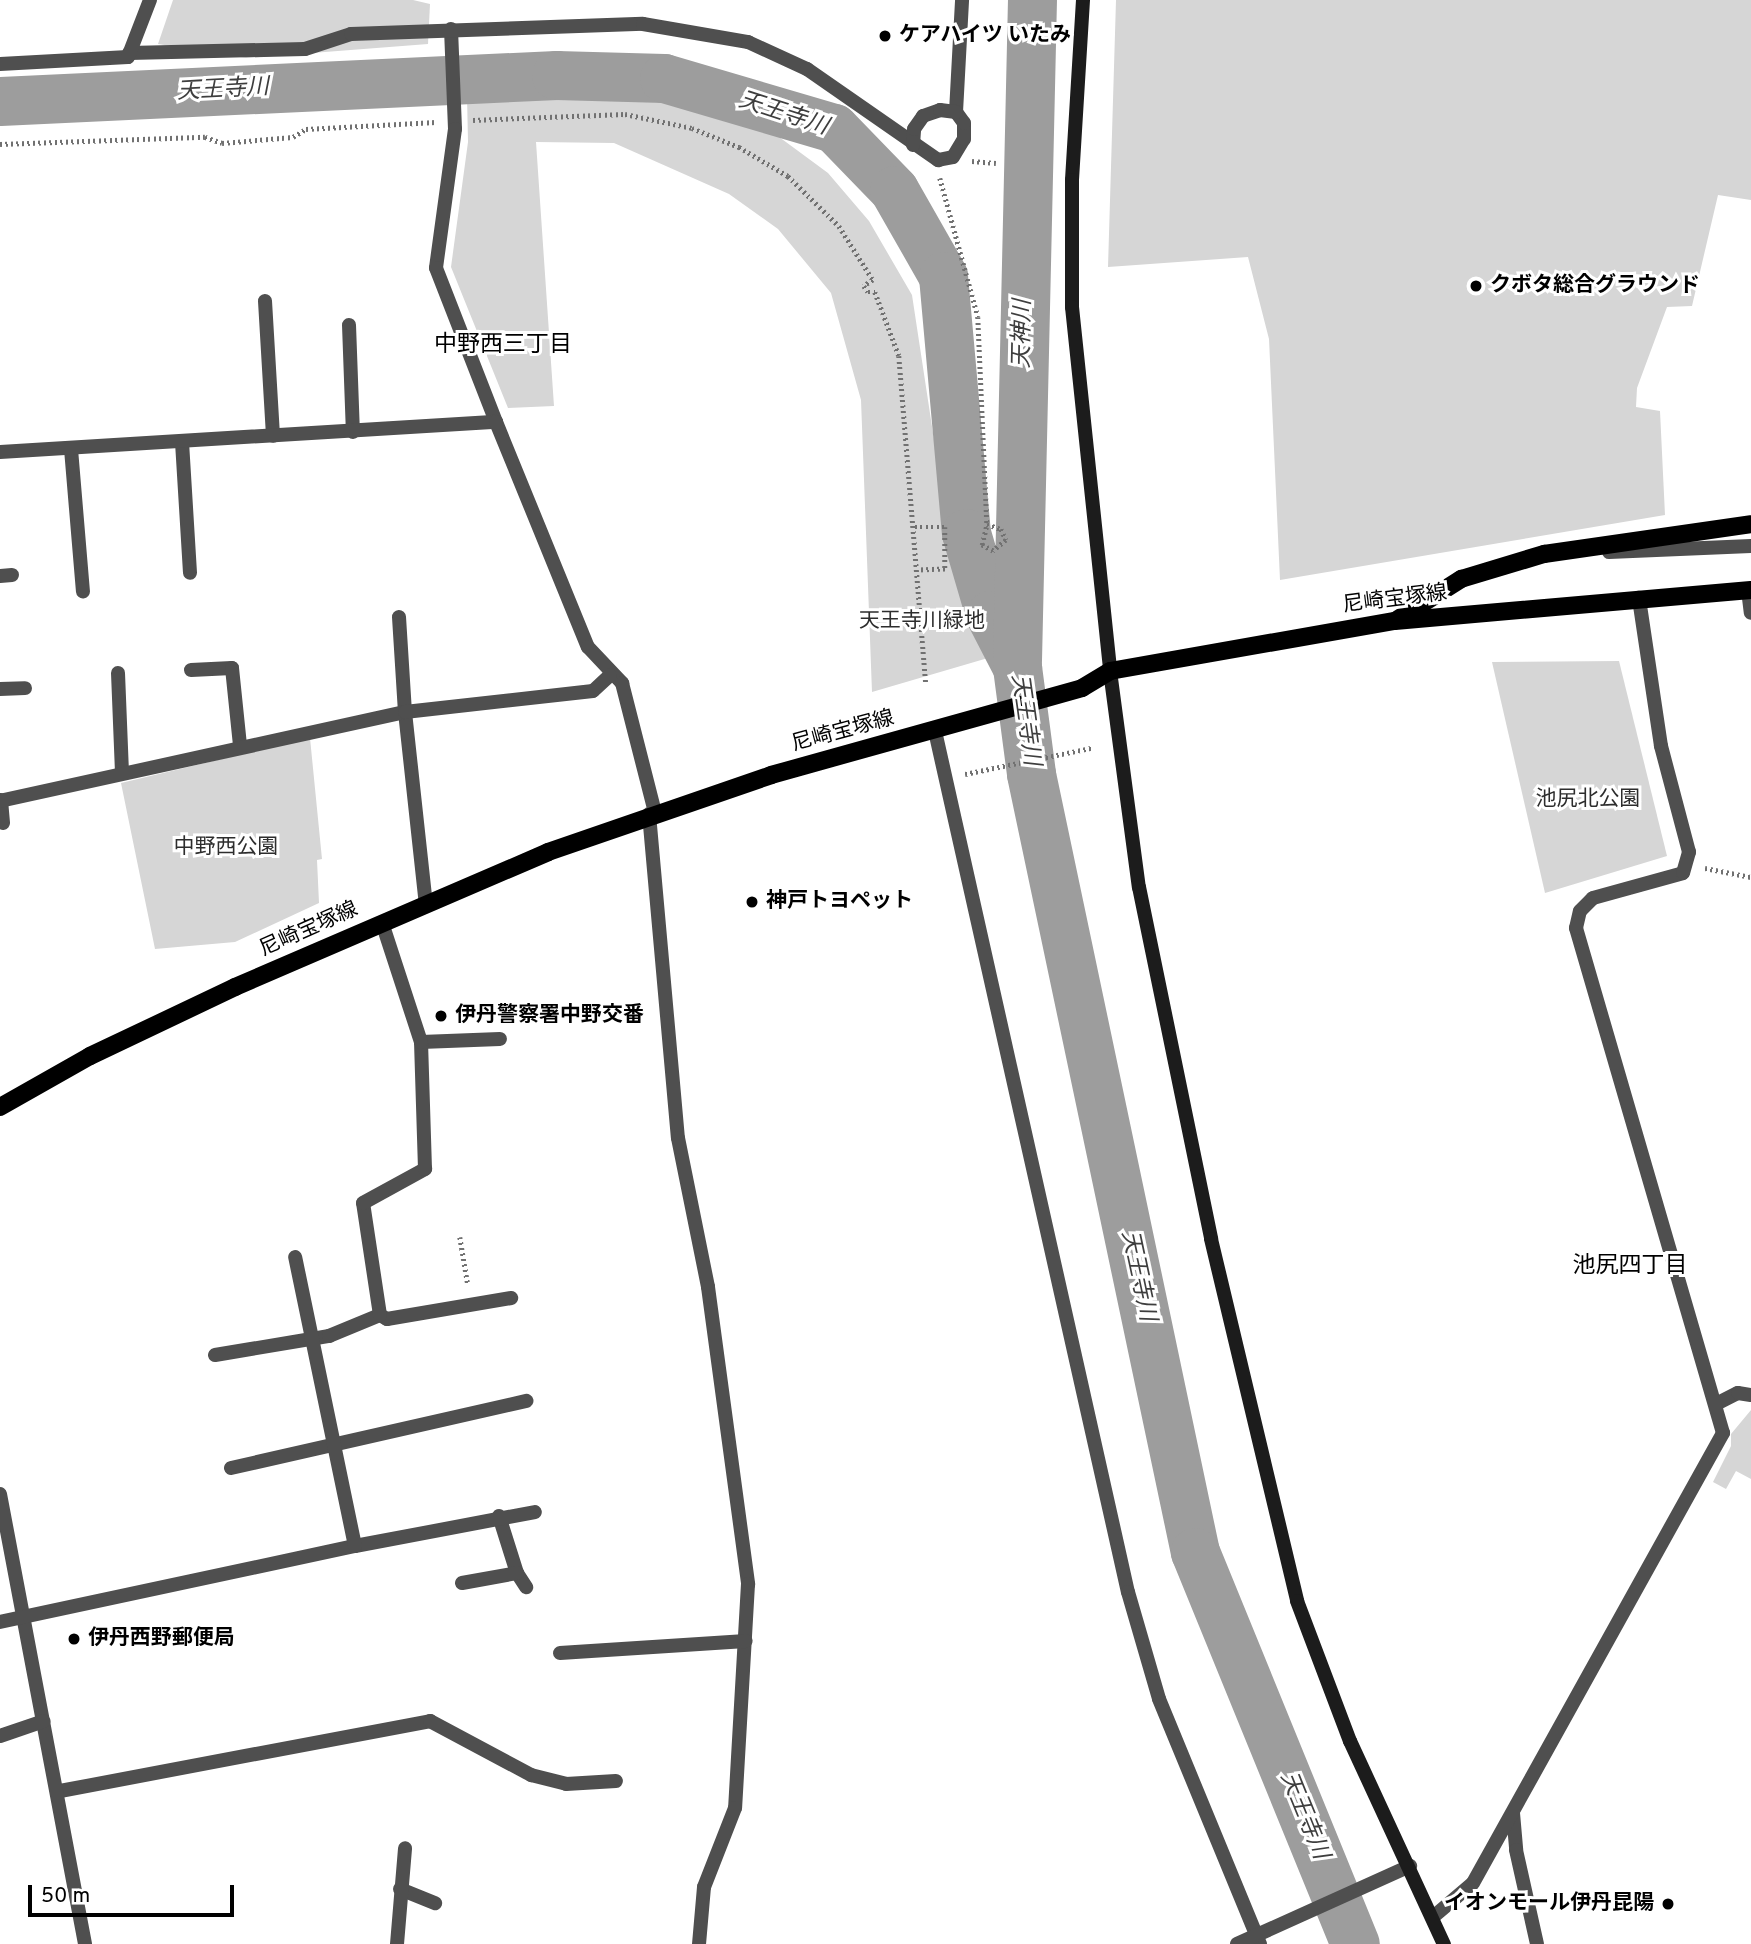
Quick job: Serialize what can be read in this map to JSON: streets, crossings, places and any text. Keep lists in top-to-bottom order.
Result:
{
  "streets": {
    "main road": ["尼崎宝塚線"]
  },
  "districts": ["中野西三丁目", "池尻四丁目"],
  "water": ["天王寺川", "天神川"],
  "parks": ["天王寺川緑地", "池尻北公園", "中野西公園"],
  "places": [
    "ケアハイツ いたみ",
    "クボタ総合グラウンド",
    "神戸トヨペット",
    "伊丹警察署中野交番",
    "伊丹西野郵便局",
    "イオンモール伊丹昆陽"
  ],
  "scale_bar": "50 m"
}
